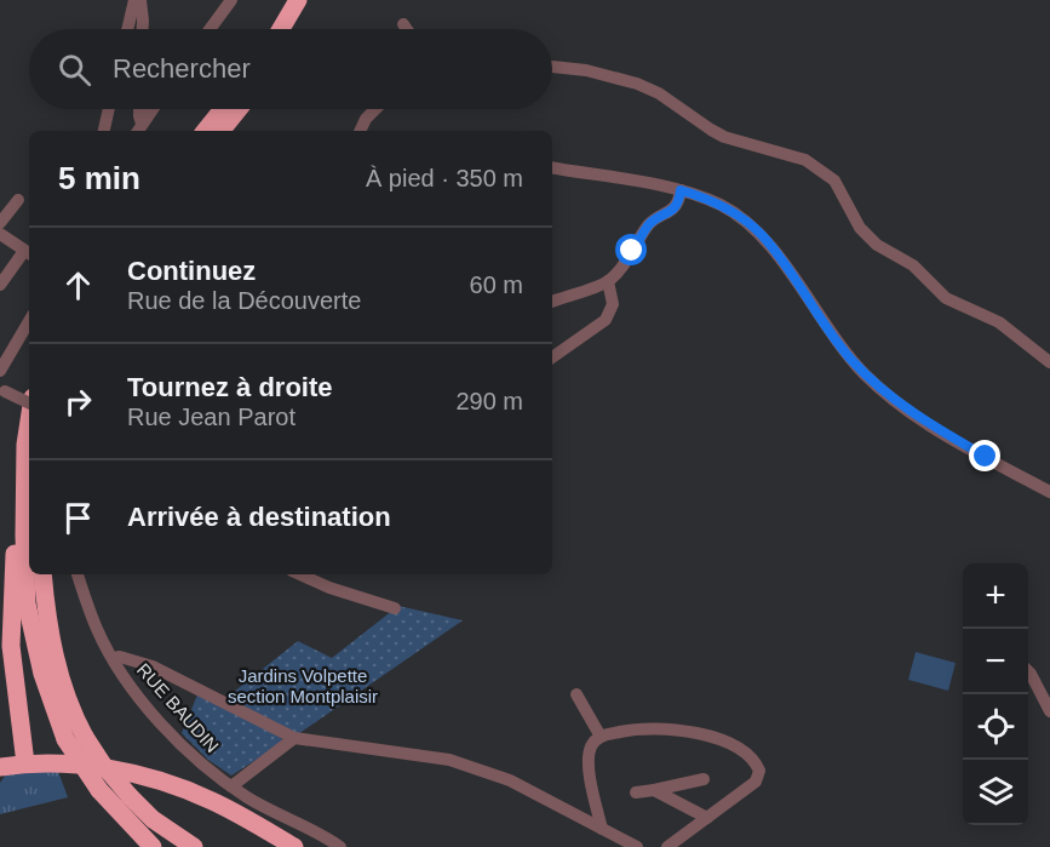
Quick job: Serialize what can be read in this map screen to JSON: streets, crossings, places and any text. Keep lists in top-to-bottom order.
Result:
{
  "streets": {
    "street": ["RUE BAUDIN"]
  },
  "parks": ["Jardins Volpette section Montplaisir"],
  "page": {
    "search": "Rechercher",
    "heading": ["5 min", "À pied · 350 m"],
    "list": [
      ["Continuez", "Rue de la Découverte", "60 m"],
      ["Tournez à droite", "Rue Jean Parot", "290 m"],
      "Arrivée à destination"
    ],
    "map_buttons": ["+", "−"]
  }
}
